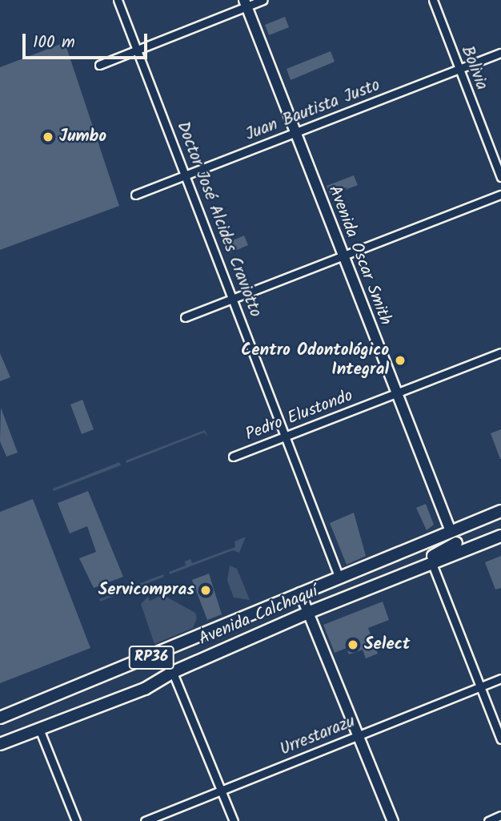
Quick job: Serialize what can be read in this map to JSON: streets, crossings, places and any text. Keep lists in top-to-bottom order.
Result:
{
  "streets": {
    "main road": ["Avenida Oscar Smith", "Avenida Calchaquí", "RP36"],
    "street": [
      "Bolivia",
      "Juan Bautista Justo",
      "Doctor José Alcides Craviotto",
      "Pedro Elustondo",
      "Urrestarazu"
    ]
  },
  "crossings": [
    ["Bolivia", "Juan Bautista Justo"],
    ["Juan Bautista Justo", "Doctor José Alcides Craviotto"],
    ["Juan Bautista Justo", "Avenida Oscar Smith"],
    ["Doctor José Alcides Craviotto", "Pedro Elustondo"],
    ["Doctor José Alcides Craviotto", "Avenida Calchaquí"],
    ["Avenida Oscar Smith", "Pedro Elustondo"],
    ["Avenida Oscar Smith", "Avenida Calchaquí"]
  ],
  "places": [
    "Jumbo",
    "Centro Odontológico Integral",
    "Servicompras",
    "Select"
  ],
  "scale_bar": "100 m"
}
